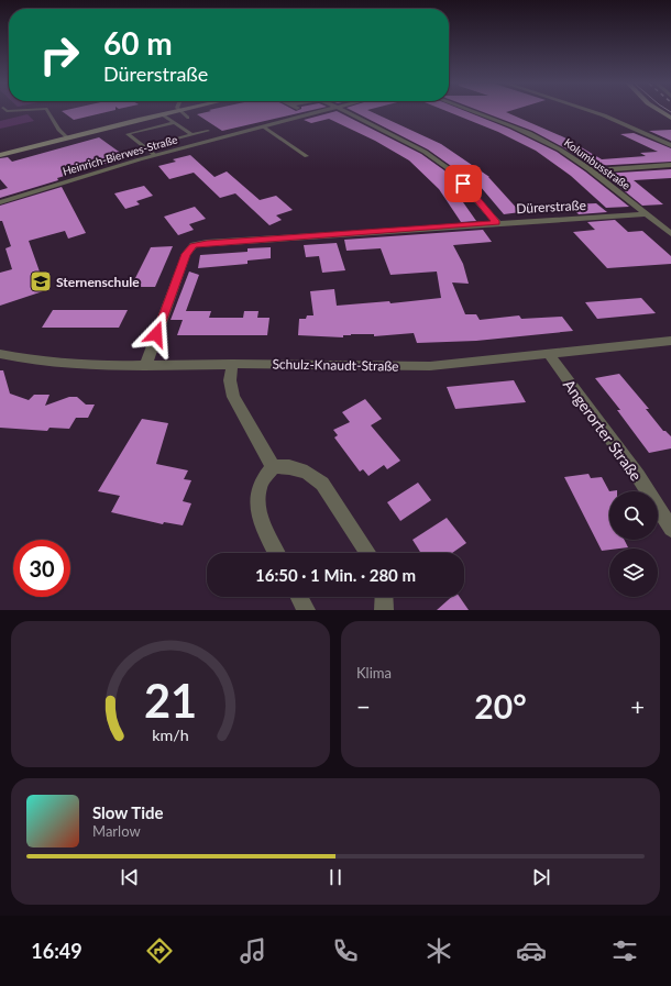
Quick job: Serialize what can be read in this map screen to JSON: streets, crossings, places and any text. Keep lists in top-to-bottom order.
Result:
{
  "streets": {
    "street": [
      "Heinrich-Bierwes-Straße",
      "Kolumbusstraße",
      "Dürerstraße",
      "Schulz-Knaudt-Straße",
      "Angerorter Straße"
    ]
  },
  "crossings": [
    ["Kolumbusstraße", "Dürerstraße"],
    ["Dürerstraße", "Schulz-Knaudt-Straße"],
    ["Schulz-Knaudt-Straße", "Angerorter Straße"]
  ],
  "places": {
    "school or university": ["Sternenschule"]
  },
  "page": {
    "turn": ["60 m", "Dürerstraße"],
    "limit": "30",
    "trip": "16:50 · 1 Min. · 280 m",
    "tile": "Klima",
    "heat": ["−", "20°", "+"],
    "song": ["Slow Tide", "Marlow"],
    "tabs": "16:49",
    "gauge": ["21", "km/h"]
  }
}
